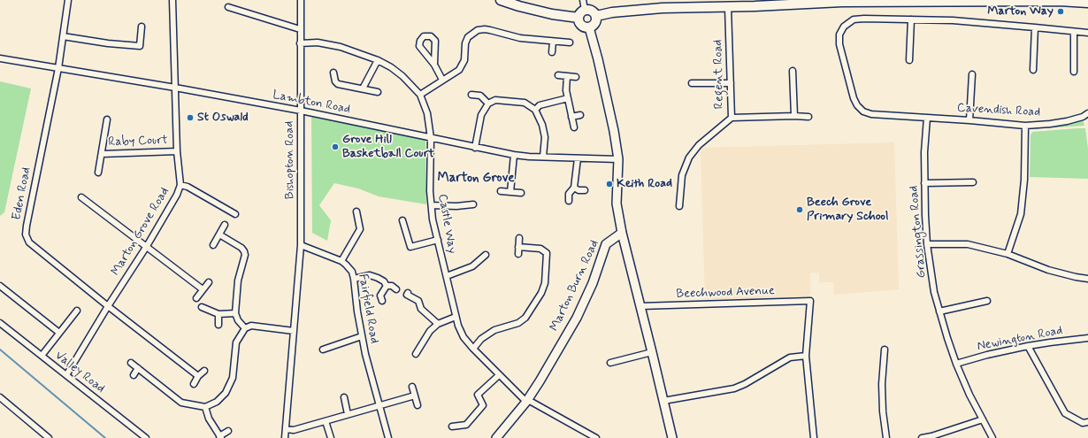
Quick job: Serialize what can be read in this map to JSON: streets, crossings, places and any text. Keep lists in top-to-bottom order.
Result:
{
  "streets": {
    "street": [
      "Regent Road",
      "Lambton Road",
      "Cavendish Road",
      "Raby Court",
      "Bishopton Road",
      "Eden Road",
      "Castle Way",
      "Marton Grove Road",
      "Grassington Road",
      "Marton Burn Road",
      "Beechwood Avenue",
      "Fairfield Road",
      "Newington Road",
      "Valley Road"
    ]
  },
  "crossings": [
    ["Lambton Road", "Bishopton Road"],
    ["Lambton Road", "Eden Road"],
    ["Lambton Road", "Castle Way"],
    ["Lambton Road", "Marton Grove Road"],
    ["Cavendish Road", "Grassington Road"],
    ["Raby Court", "Marton Grove Road"],
    ["Bishopton Road", "Castle Way"],
    ["Bishopton Road", "Fairfield Road"],
    ["Eden Road", "Marton Grove Road"],
    ["Castle Way", "Marton Burn Road"],
    ["Marton Grove Road", "Valley Road"],
    ["Grassington Road", "Newington Road"]
  ],
  "districts": ["Marton Grove"],
  "places": [
    "Marton Way",
    "St Oswald",
    "Grove Hill Basketball Court",
    "Keith Road",
    "Beech Grove Primary School"
  ]
}
